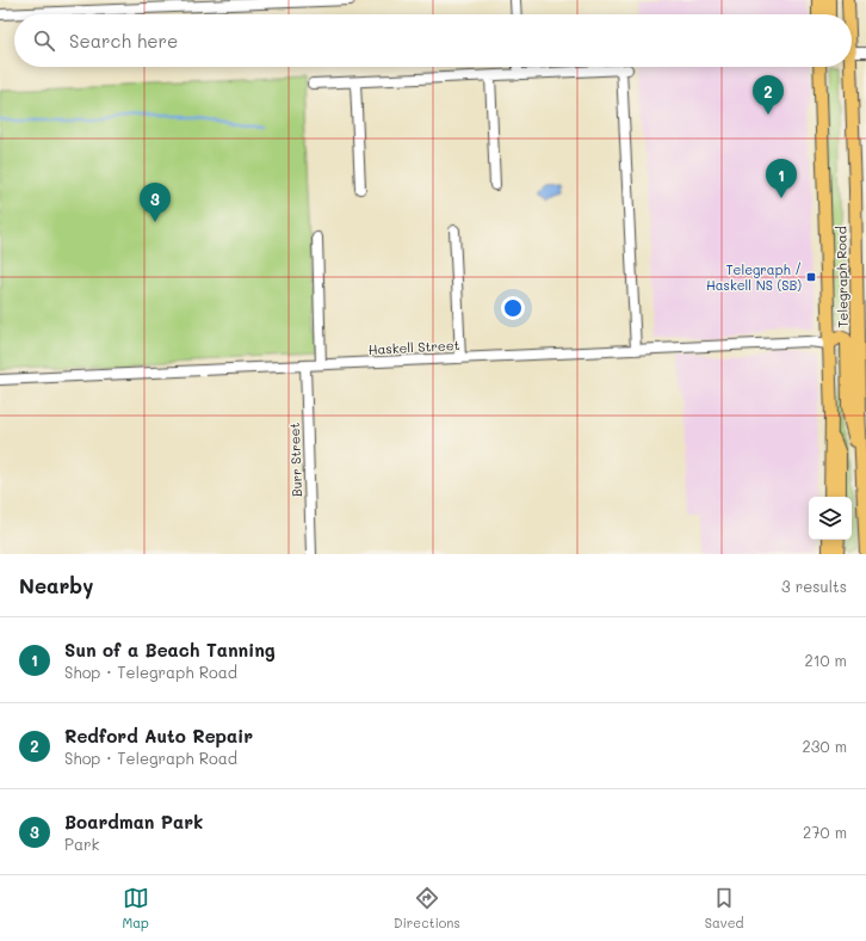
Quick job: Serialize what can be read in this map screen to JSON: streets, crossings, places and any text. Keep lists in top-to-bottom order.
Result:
{
  "streets": {
    "main road": ["Telegraph Road"],
    "street": ["Haskell Street", "Burr Street"]
  },
  "crossings": [
    ["Telegraph Road", "Haskell Street"],
    ["Haskell Street", "Burr Street"]
  ],
  "places": {
    "transit": ["Telegraph / Haskell NS (SB)"]
  },
  "page": {
    "search": "Search here",
    "pins": ["2", "1", "3"],
    "heading": ["Nearby", "3 results"],
    "list": [
      {
        "mark": "1",
        "name": "Sun of a Beach Tanning",
        "note": "Shop · Telegraph Road",
        "value": "210 m"
      },
      {
        "mark": "2",
        "name": "Redford Auto Repair",
        "note": "Shop · Telegraph Road",
        "value": "230 m"
      },
      {
        "mark": "3",
        "name": "Boardman Park",
        "note": "Park",
        "value": "270 m"
      }
    ],
    "nav": ["Map", "Directions", "Saved"]
  }
}
